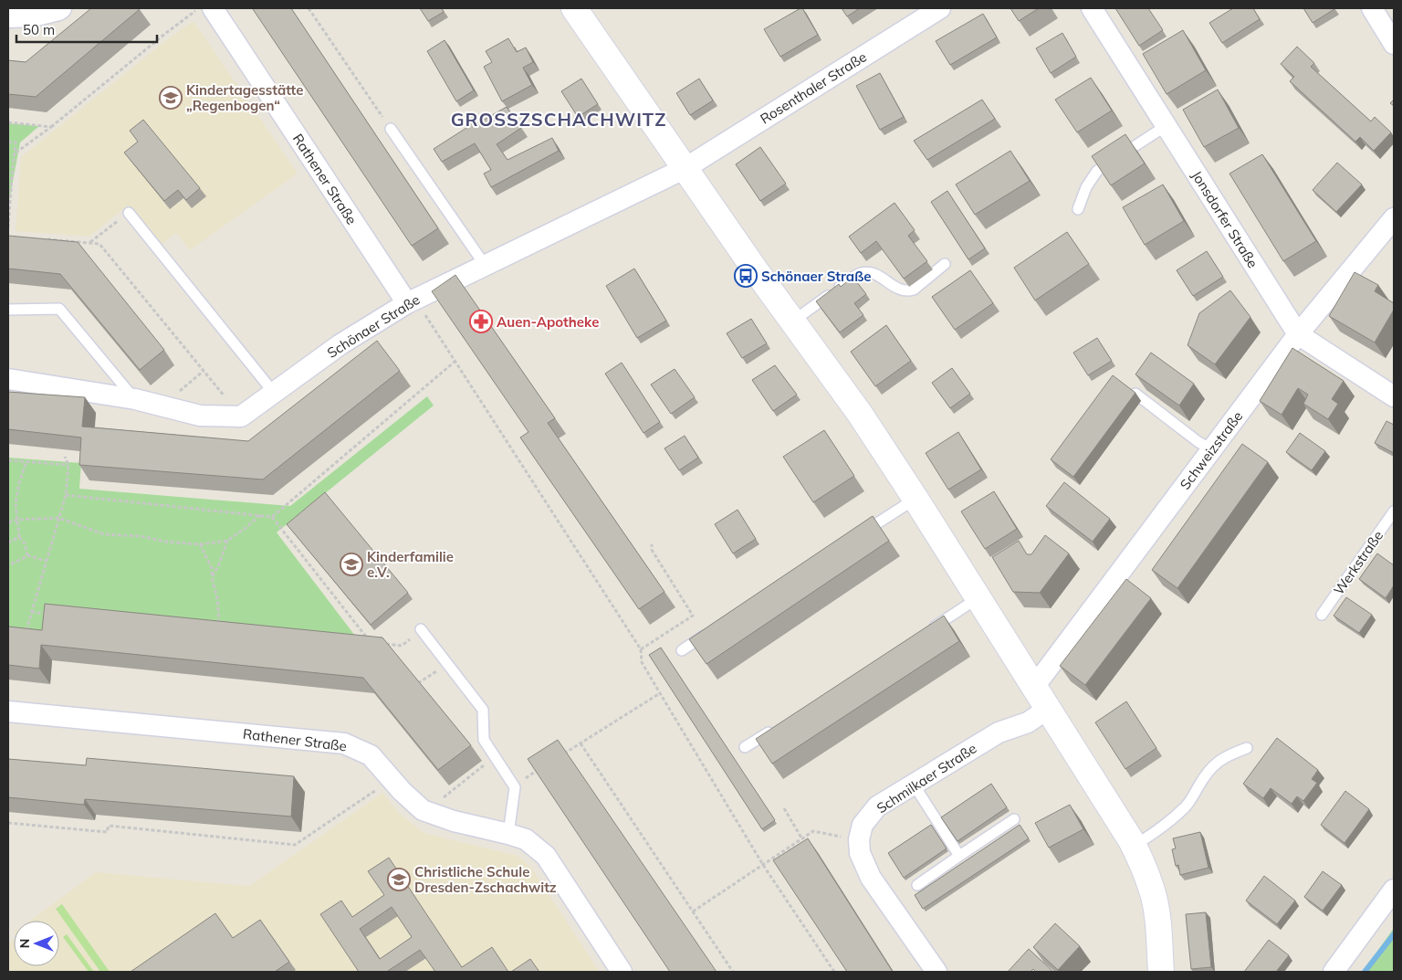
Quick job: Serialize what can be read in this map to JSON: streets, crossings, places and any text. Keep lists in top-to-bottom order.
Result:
{
  "streets": {
    "street": [
      "Rosenthaler Straße",
      "Rathener Straße",
      "Jonsdorfer Straße",
      "Schönaer Straße",
      "Schweizstraße",
      "Schmilkaer Straße"
    ],
    "lane": ["Werkstraße"]
  },
  "crossings": [
    ["Rosenthaler Straße", "Schönaer Straße"],
    ["Rathener Straße", "Schönaer Straße"],
    ["Jonsdorfer Straße", "Schweizstraße"]
  ],
  "districts": ["GROSSZSCHACHWITZ"],
  "places": {
    "school or university": ["Kindertagesstätte „Regenbogen“", "Kinderfamilie e.V.", "Christliche Schule Dresden-Zschachwitz"],
    "bus stop": ["Schönaer Straße"],
    "pharmacy": ["Auen-Apotheke"]
  },
  "scale_bar": "50 m",
  "north": "left"
}
